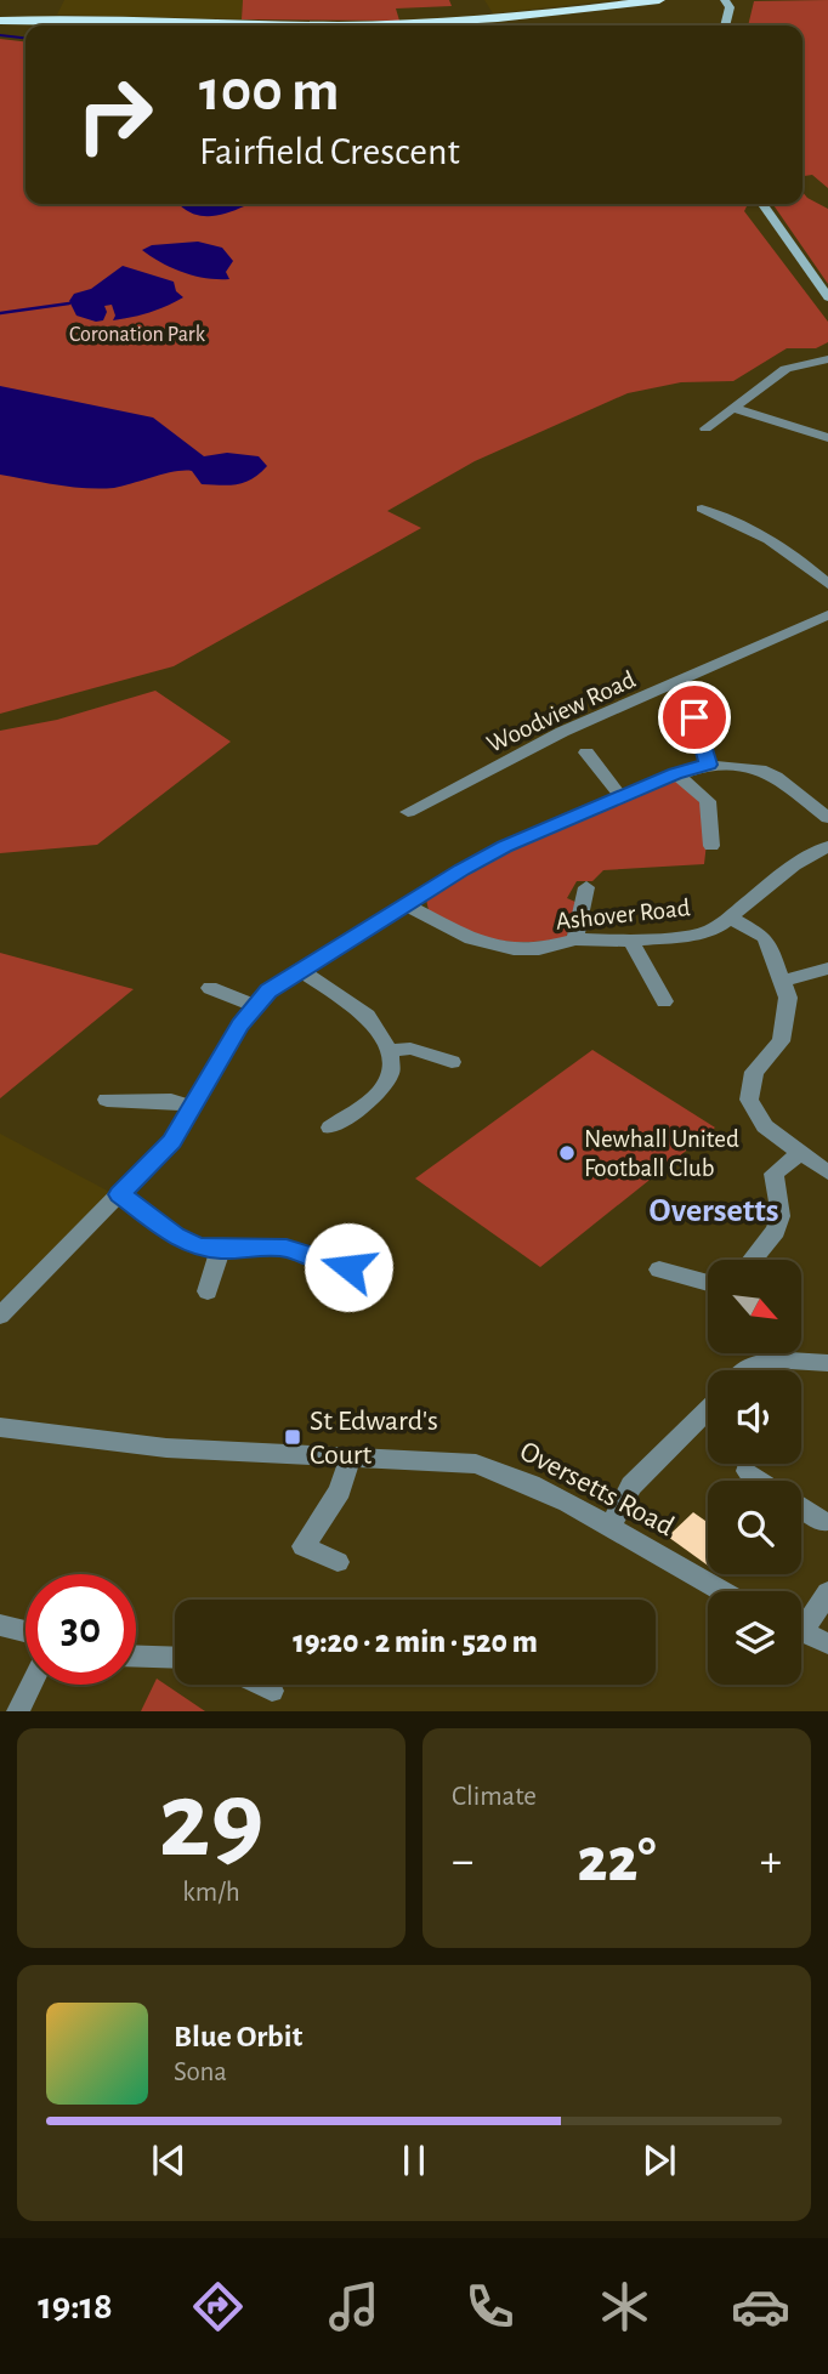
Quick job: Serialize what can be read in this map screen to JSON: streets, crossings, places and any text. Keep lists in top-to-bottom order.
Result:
{
  "streets": {
    "street": ["Woodview Road", "Ashover Road", "Oversetts Road"]
  },
  "districts": ["Oversetts"],
  "parks": ["Coronation Park"],
  "places": {
    "other": ["Newhall United Football Club"],
    "transit": ["St Edward's Court"]
  },
  "north": "bottom right",
  "page": {
    "turn": ["100 m", "Fairfield Crescent"],
    "limit": "30",
    "trip": "19:20 · 2 min · 520 m",
    "tile": [
      ["29", "km/h"],
      "Climate"
    ],
    "heat": ["−", "22°", "+"],
    "song": ["Blue Orbit", "Sona"],
    "tabs": "19:18"
  }
}
